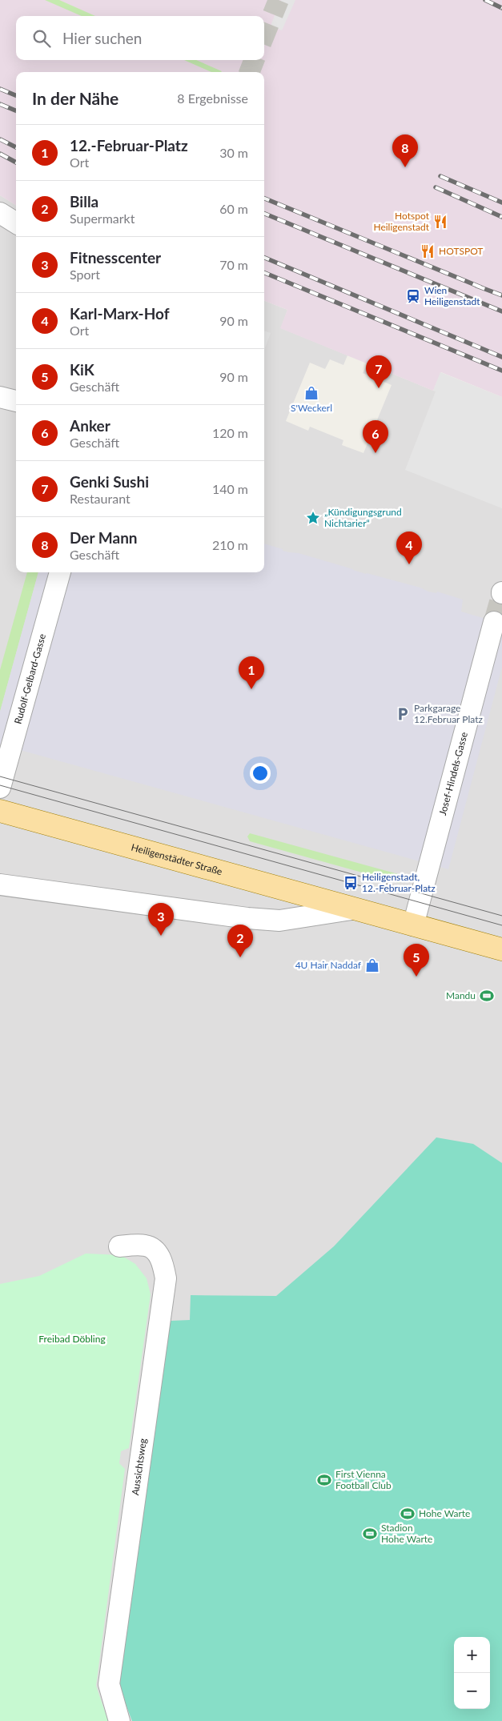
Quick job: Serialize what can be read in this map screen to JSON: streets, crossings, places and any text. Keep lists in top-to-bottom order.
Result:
{
  "streets": {
    "main road": ["Heiligenstädter Straße"],
    "street": ["Rudolf-Gelbard-Gasse", "Josef-Hindels-Gasse", "Aussichtsweg"]
  },
  "crossings": [
    ["Josef-Hindels-Gasse", "Heiligenstädter Straße"]
  ],
  "parks": ["Freibad Döbling"],
  "places": {
    "restaurant": ["Hotspot Heiligenstadt", "HOTSPOT"],
    "station": ["Wien Heiligenstadt"],
    "shop": ["S'Weckerl", "4U Hair Naddaf"],
    "place": ["„Kündigungsgrund Nichtarier“"],
    "parking": ["Parkgarage 12.Februar Platz"],
    "bus stop": ["Heiligenstadt, 12.-Februar-Platz"],
    "sports": [
      "Mandu",
      "First Vienna Football Club",
      "Hohe Warte",
      "Stadion Hohe Warte"
    ]
  },
  "page": {
    "search": "Hier suchen",
    "heading": ["In der Nähe", "8 Ergebnisse"],
    "list": [
      {
        "mark": "1",
        "name": "12.-Februar-Platz",
        "note": "Ort",
        "value": "30 m"
      },
      {
        "mark": "2",
        "name": "Billa",
        "note": "Supermarkt",
        "value": "60 m"
      },
      {
        "mark": "3",
        "name": "Fitnesscenter",
        "note": "Sport",
        "value": "70 m"
      },
      {
        "mark": "4",
        "name": "Karl-Marx-Hof",
        "note": "Ort",
        "value": "90 m"
      },
      {
        "mark": "5",
        "name": "KiK",
        "note": "Geschäft",
        "value": "90 m"
      },
      {
        "mark": "6",
        "name": "Anker",
        "note": "Geschäft",
        "value": "120 m"
      },
      {
        "mark": "7",
        "name": "Genki Sushi",
        "note": "Restaurant",
        "value": "140 m"
      },
      {
        "mark": "8",
        "name": "Der Mann",
        "note": "Geschäft",
        "value": "210 m"
      }
    ],
    "pins": [
      "8",
      "7",
      "6",
      "4",
      "1",
      "3",
      "2",
      "5"
    ],
    "map_buttons": ["+", "−"]
  }
}
